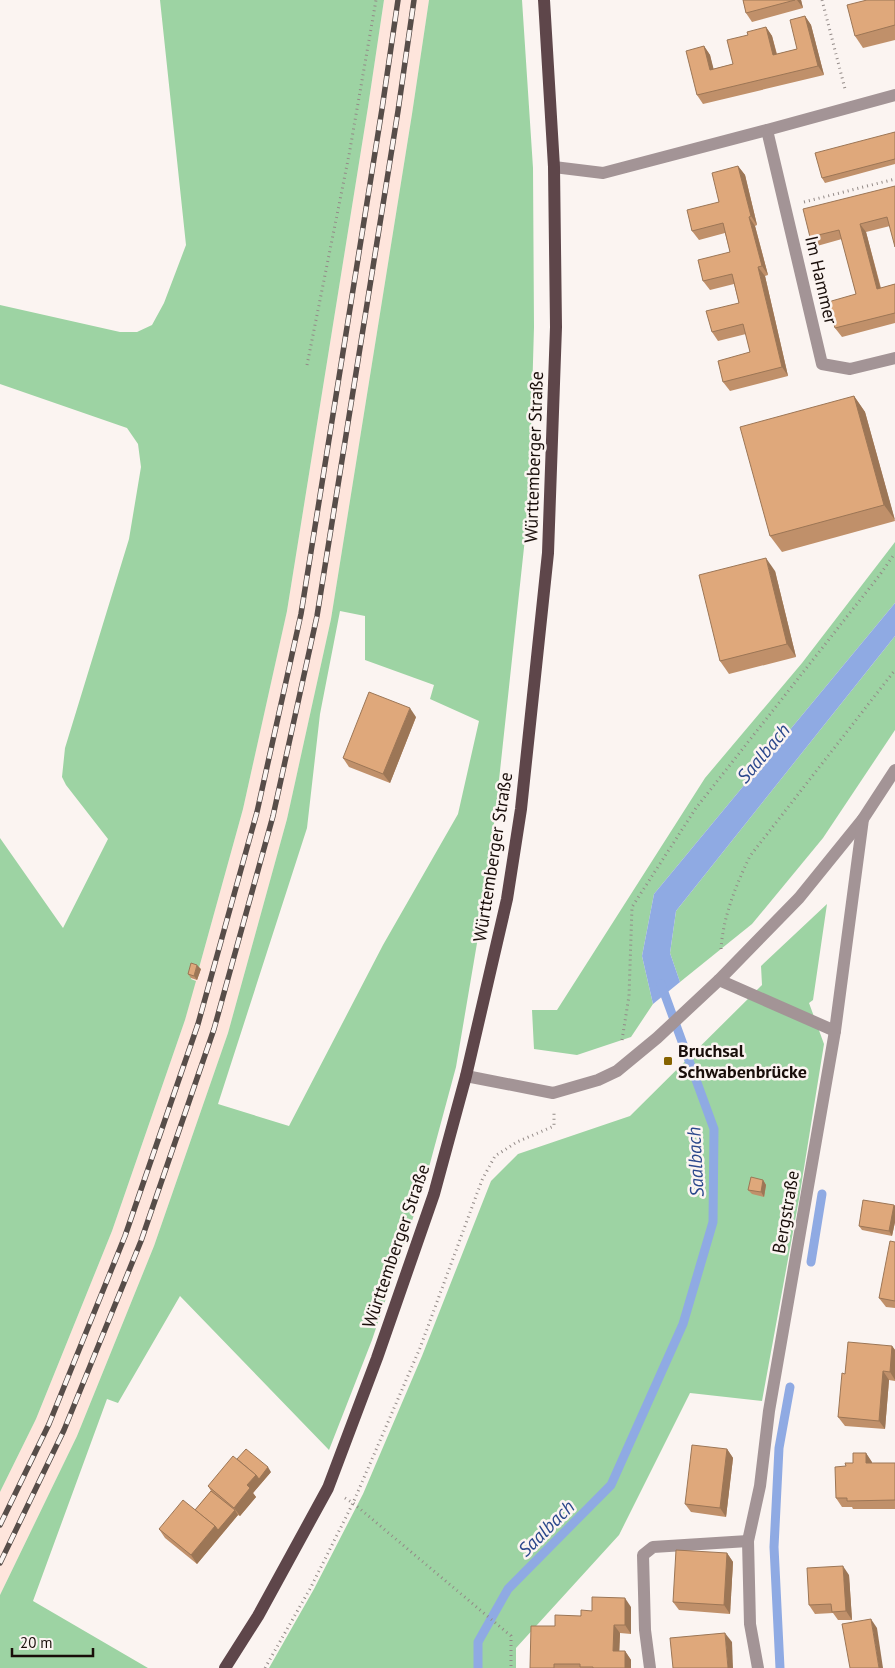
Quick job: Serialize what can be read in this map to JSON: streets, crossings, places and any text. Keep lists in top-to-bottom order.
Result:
{
  "streets": {
    "main road": ["Württemberger Straße"],
    "street": ["Im Hammer", "Bergstraße"]
  },
  "water": ["Saalbach"],
  "places": {
    "transit": ["Bruchsal Schwabenbrücke"]
  },
  "scale_bar": "20 m"
}
